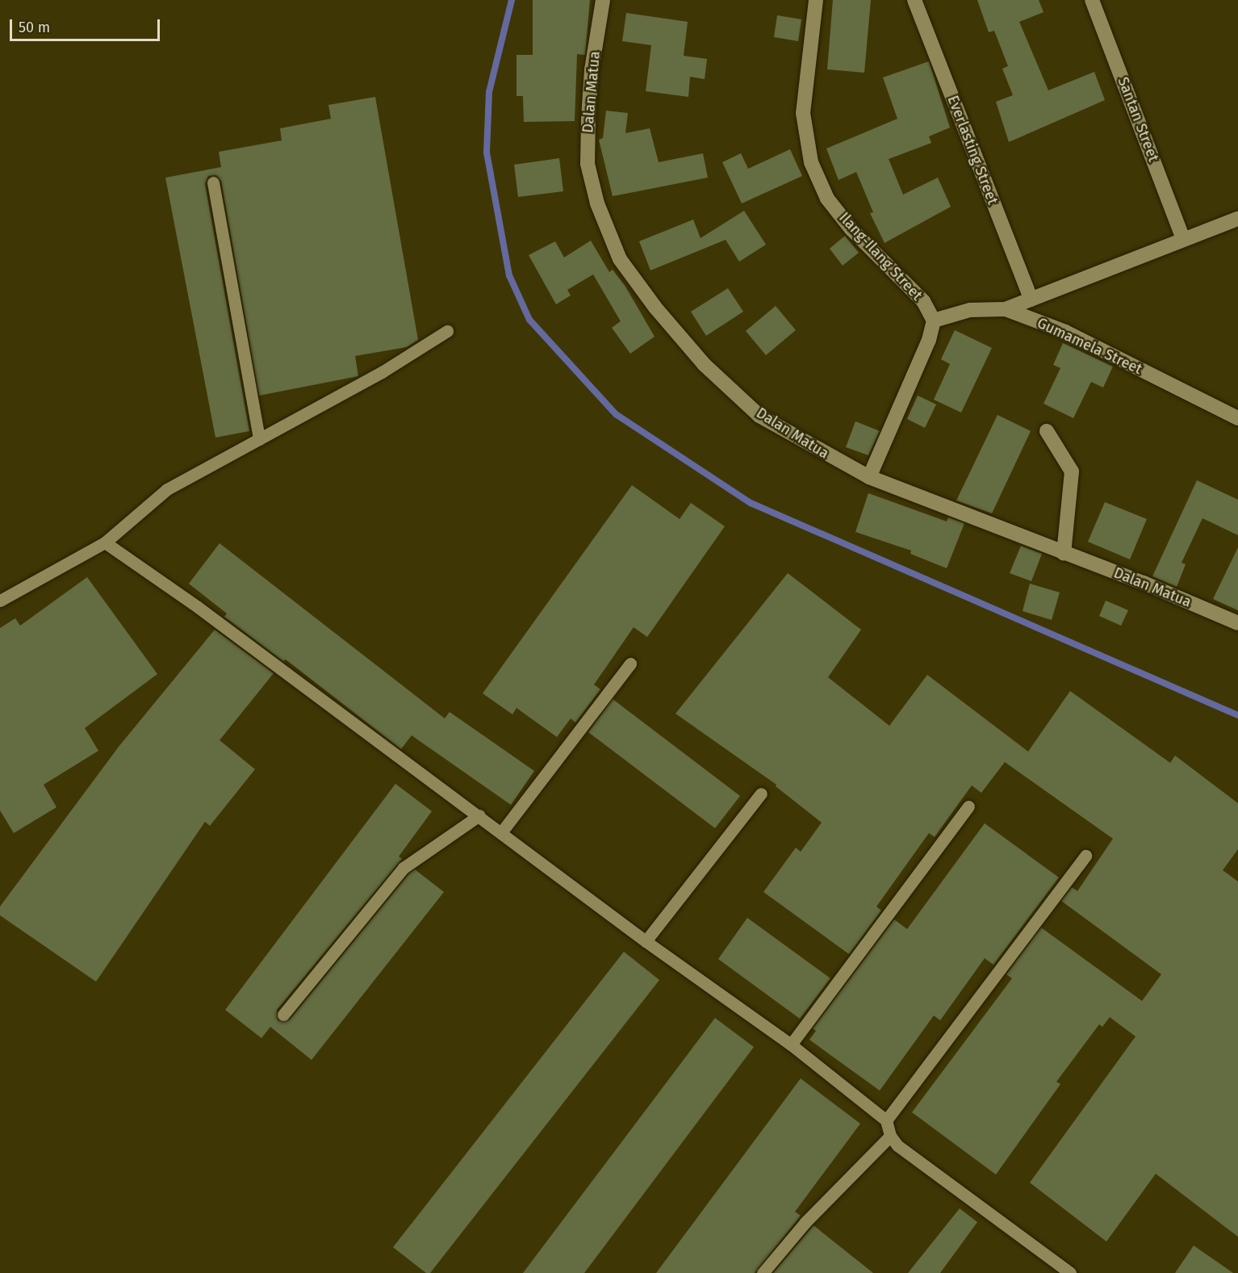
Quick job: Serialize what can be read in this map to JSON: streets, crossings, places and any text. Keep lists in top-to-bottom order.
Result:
{
  "streets": {
    "street": [
      "Dalan Matua",
      "Santan Street",
      "Everlasting Street",
      "Ilang-Ilang Street",
      "Gumamela Street"
    ]
  },
  "crossings": [
    ["Ilang-Ilang Street", "Gumamela Street"]
  ],
  "scale_bar": "50 m"
}
